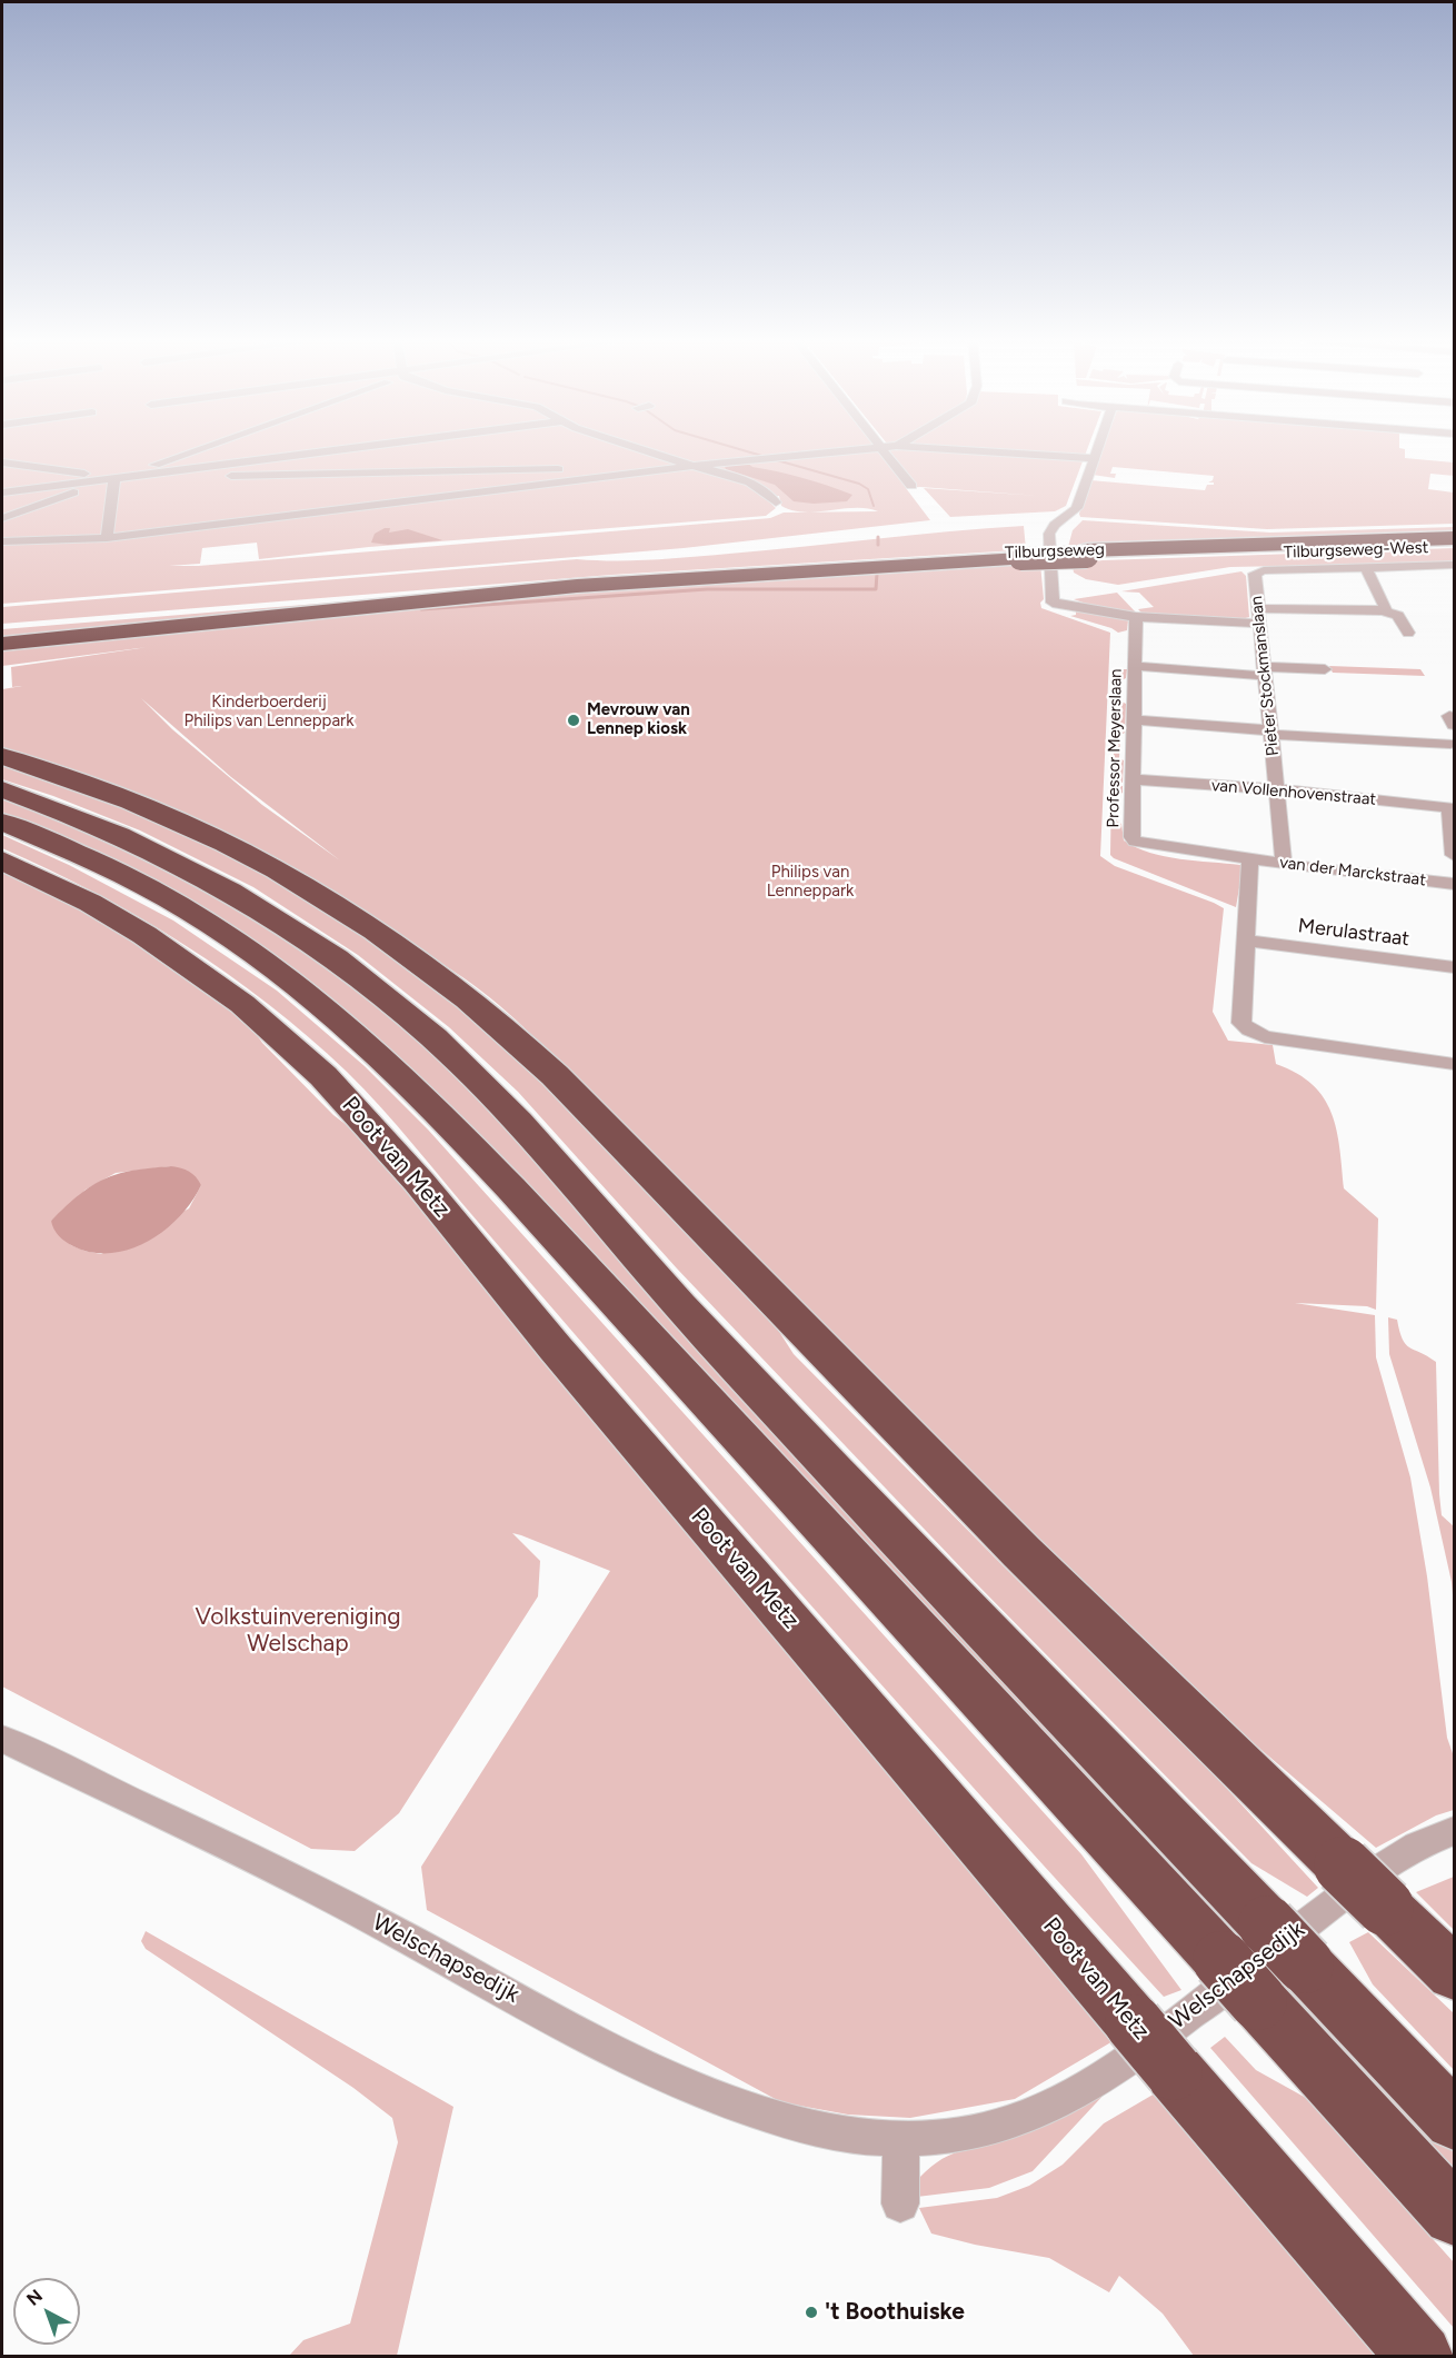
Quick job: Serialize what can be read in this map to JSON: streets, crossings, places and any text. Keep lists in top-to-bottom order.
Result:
{
  "streets": {
    "highway": ["Tilburgseweg", "Poot van Metz"],
    "street": [
      "Tilburgseweg-West",
      "Pieter Stockmanslaan",
      "Professor Meyerslaan",
      "van Vollenhovenstraat",
      "van der Marckstraat",
      "Merulastraat",
      "Welschapsedijk"
    ]
  },
  "crossings": [
    ["Tilburgseweg-West", "Pieter Stockmanslaan"],
    ["Pieter Stockmanslaan", "van Vollenhovenstraat"],
    ["Pieter Stockmanslaan", "van der Marckstraat"],
    ["Professor Meyerslaan", "van Vollenhovenstraat"],
    ["Professor Meyerslaan", "van der Marckstraat"]
  ],
  "parks": ["Kinderboerderij Philips van Lenneppark", "Philips van Lenneppark", "Volkstuinvereniging Welschap"],
  "places": ["Mevrouw van Lennep kiosk", "'t Boothuiske"],
  "north": "top left"
}
